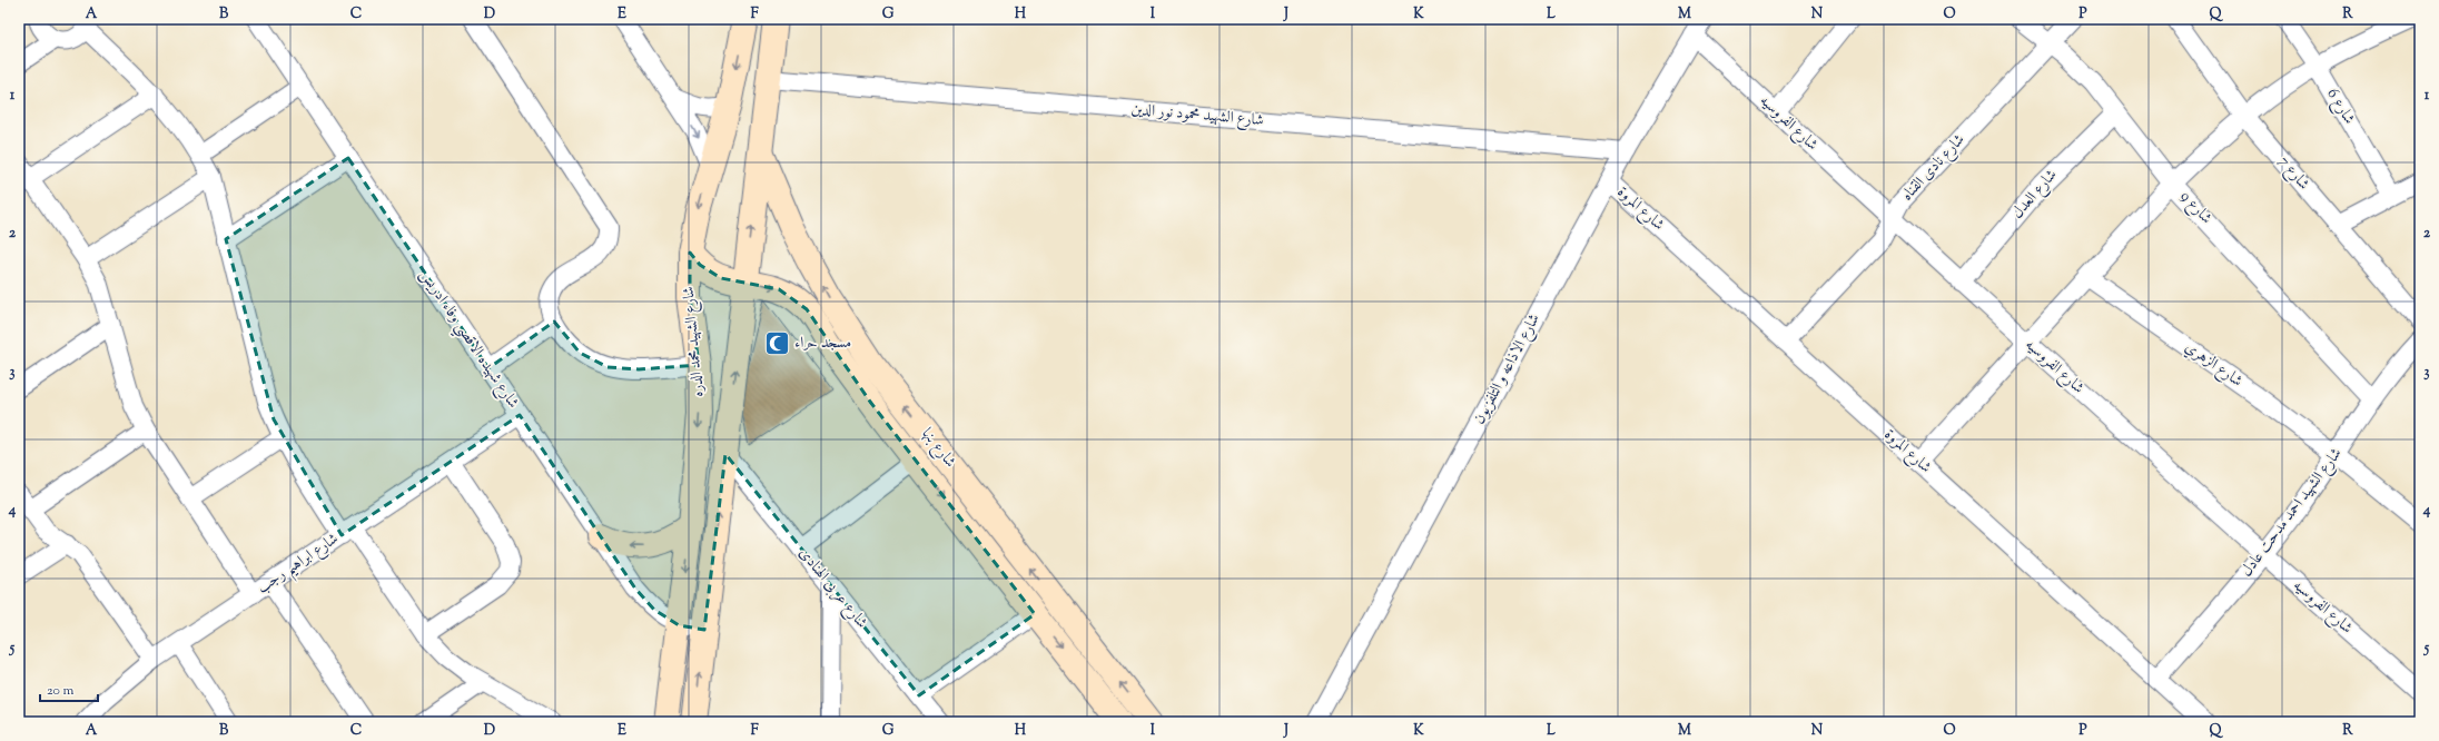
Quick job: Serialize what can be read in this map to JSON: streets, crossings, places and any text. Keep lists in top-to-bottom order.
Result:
{
  "streets": {
    "main road": ["شارع الشهيد محمد الدره", "شارع بنها"],
    "street": [
      "شارع 6",
      "شارع الشهيد محمود نور الدين",
      "شارع الفروسيه",
      "شارع نادى القناه",
      "شارع 7",
      "شارع العدل",
      "شارع 9",
      "شارع المروة",
      "شارع شهيده الاقصي وفاء ادريس",
      "شارع الزهري",
      "شارع الاذاعه و التلفزيون",
      "شارع الشهيد احمد مدحت عادل",
      "شارع ابراهيم رجب",
      "شارع عربى الهنادى"
    ]
  },
  "crossings": [
    ["شارع الشهيد محمود نور الدين", "شارع الشهيد محمد الدره"],
    ["شارع الشهيد محمود نور الدين", "شارع الاذاعه و التلفزيون"],
    ["شارع الفروسيه", "شارع نادى القناه"],
    ["شارع الفروسيه", "شارع العدل"],
    ["شارع الفروسيه", "شارع الاذاعه و التلفزيون"],
    ["شارع الفروسيه", "شارع الشهيد احمد مدحت عادل"],
    ["شارع نادى القناه", "شارع 9"],
    ["شارع نادى القناه", "شارع المروة"],
    ["شارع العدل", "شارع 9"],
    ["شارع 9", "شارع الشهيد احمد مدحت عادل"],
    ["شارع المروة", "شارع الاذاعه و التلفزيون"],
    ["شارع المروة", "شارع الشهيد احمد مدحت عادل"],
    ["شارع شهيده الاقصي وفاء ادريس", "شارع الشهيد محمد الدره"],
    ["شارع شهيده الاقصي وفاء ادريس", "شارع ابراهيم رجب"],
    ["شارع الشهيد محمد الدره", "شارع بنها"],
    ["شارع الشهيد محمد الدره", "شارع عربى الهنادى"],
    ["شارع الزهري", "شارع الشهيد احمد مدحت عادل"]
  ],
  "places": {
    "mosque": ["مسجد حراء"]
  },
  "scale_bar": "20 m",
  "grid": {
    "columns": [
      "A",
      "B",
      "C",
      "D",
      "E",
      "F",
      "G",
      "H",
      "I",
      "J",
      "K",
      "L",
      "M",
      "N",
      "O",
      "P",
      "Q",
      "R"
    ],
    "rows": [
      "1",
      "2",
      "3",
      "4",
      "5"
    ]
  }
}
